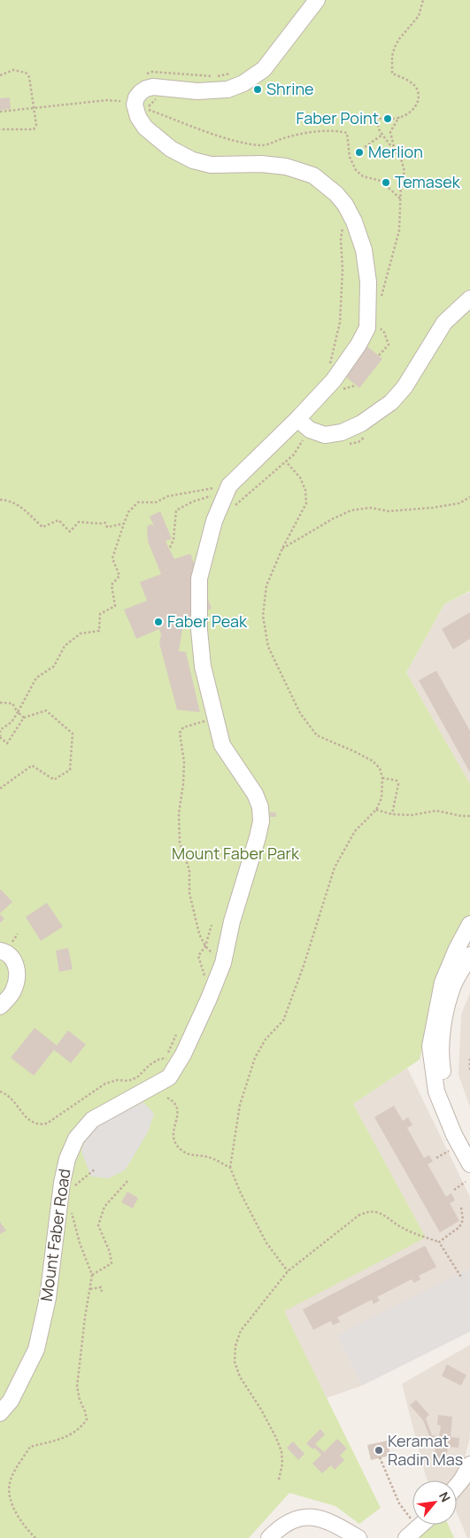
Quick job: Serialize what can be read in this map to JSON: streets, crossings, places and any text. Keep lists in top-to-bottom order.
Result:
{
  "streets": {
    "street": ["Mount Faber Road"]
  },
  "parks": ["Mount Faber Park"],
  "places": [
    "Shrine",
    "Faber Point",
    "Merlion",
    "Temasek",
    "Faber Peak",
    "Keramat Radin Mas"
  ],
  "north": "top right"
}
